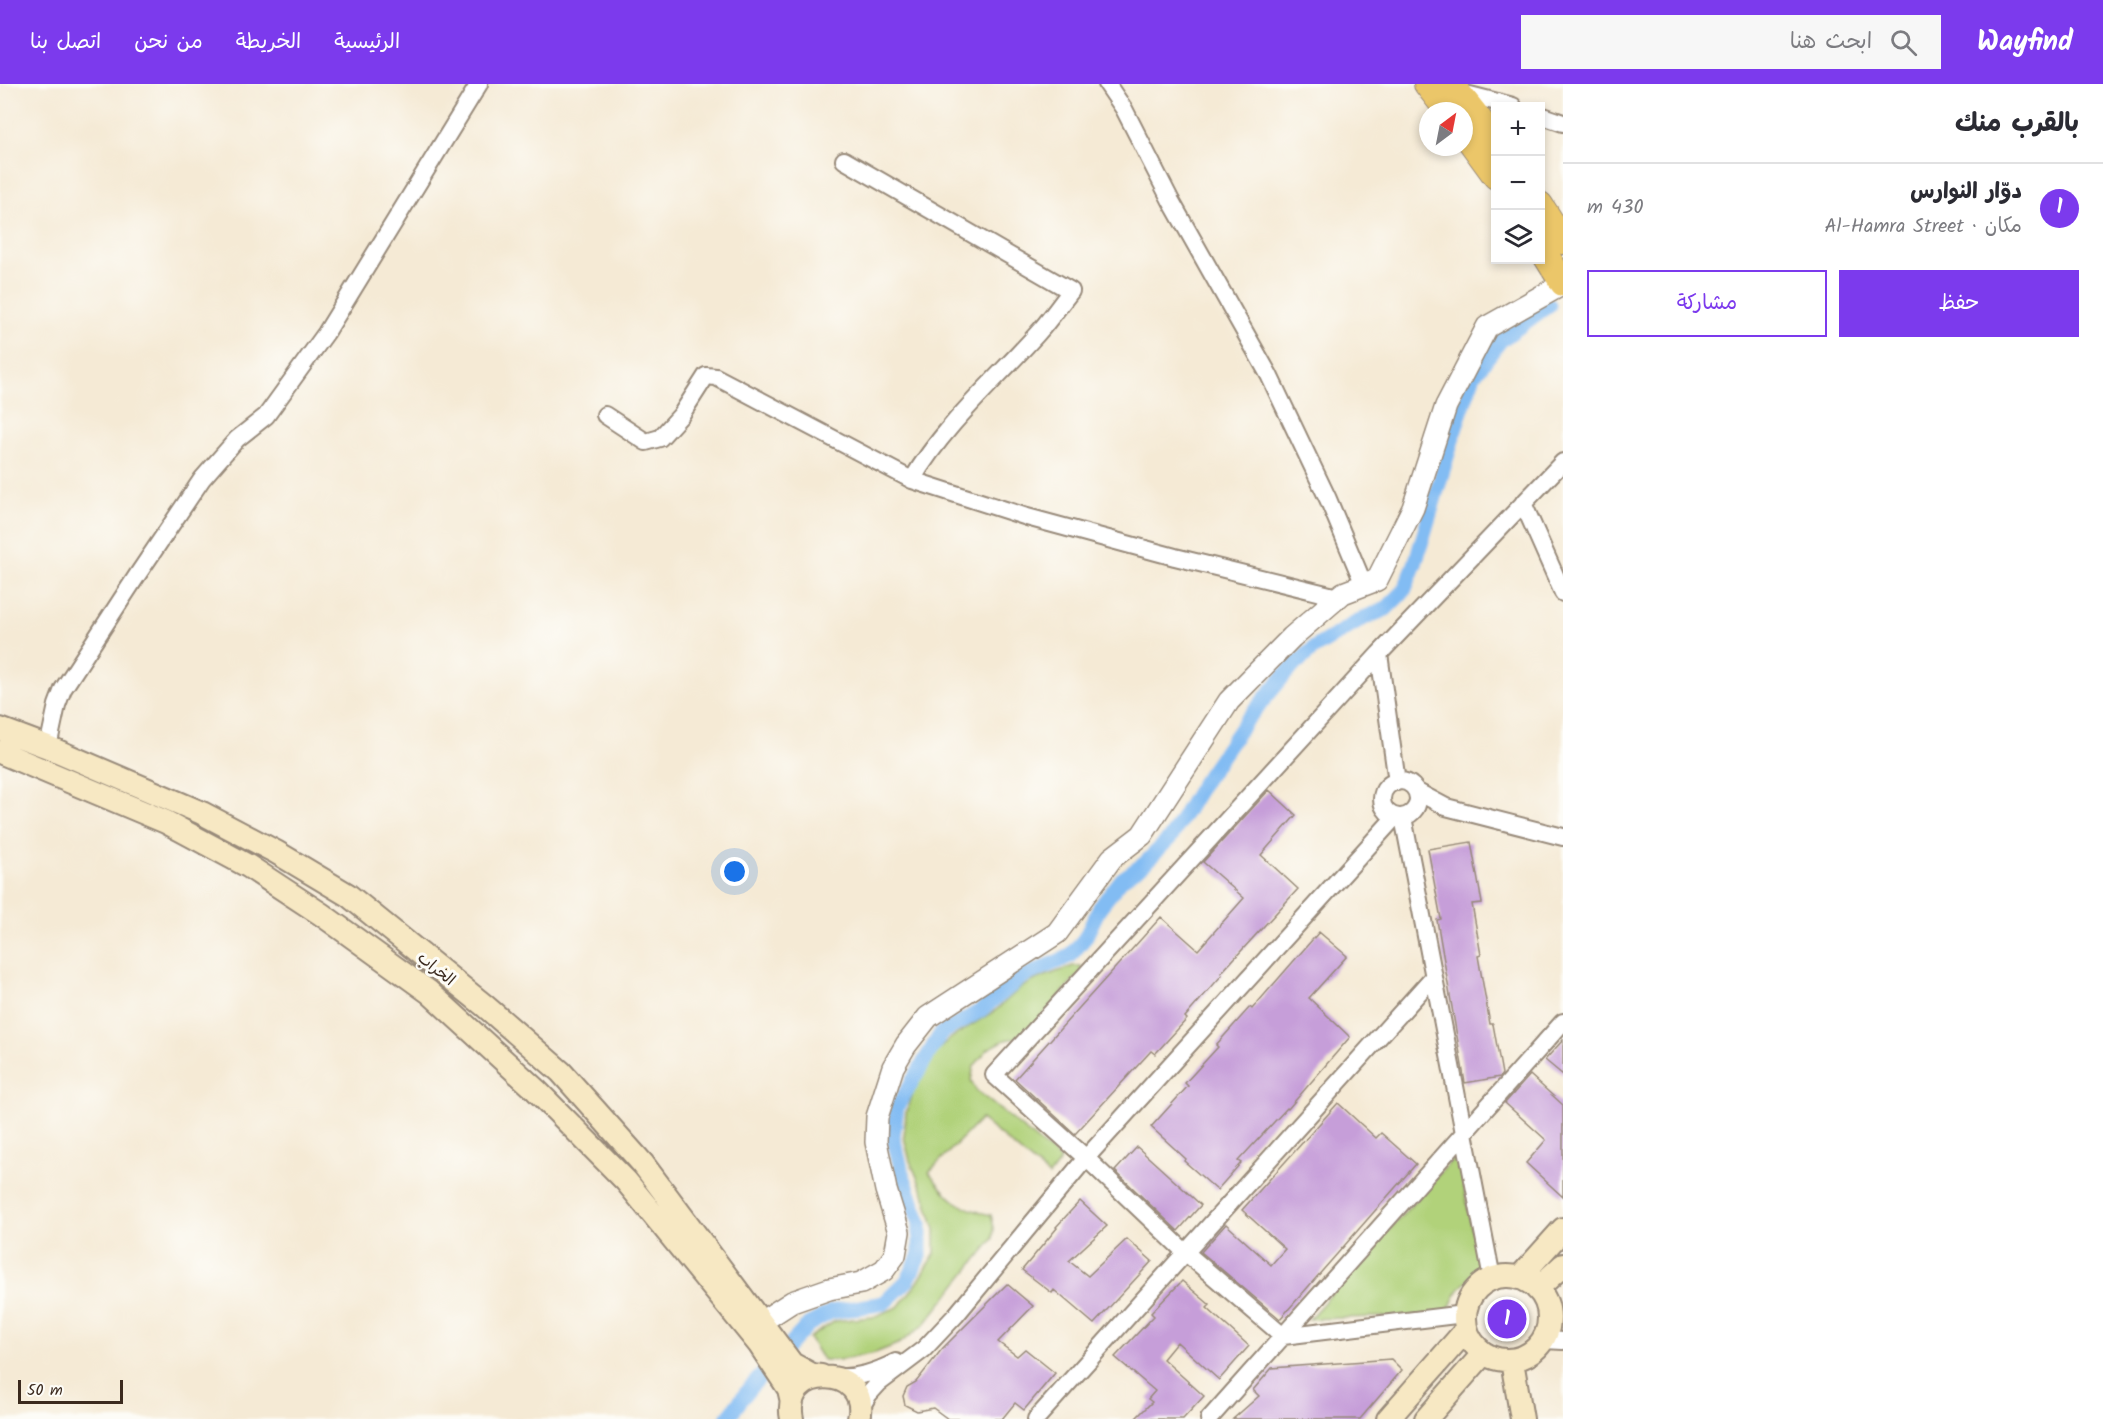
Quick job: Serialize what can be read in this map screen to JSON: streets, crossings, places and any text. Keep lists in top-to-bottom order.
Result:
{
  "streets": {
    "main road": ["الخراب"]
  },
  "scale_bar": "50 m",
  "north": "top right",
  "page": {
    "header": "Wayfind",
    "search": "ابحث هنا",
    "nav": [
      "الرئيسية",
      "الخريطة",
      "من نحن",
      "اتصل بنا"
    ],
    "heading": "بالقرب منك",
    "map_buttons": ["+", "−"],
    "list": [
      {
        "mark": "1",
        "name": "دوّار النوارس",
        "note": "مكان · Al-Hamra Street",
        "value": "430 m"
      }
    ],
    "buttons": ["حفظ", "مشاركة"],
    "pins": "1",
    "scale": "50 m"
  }
}
